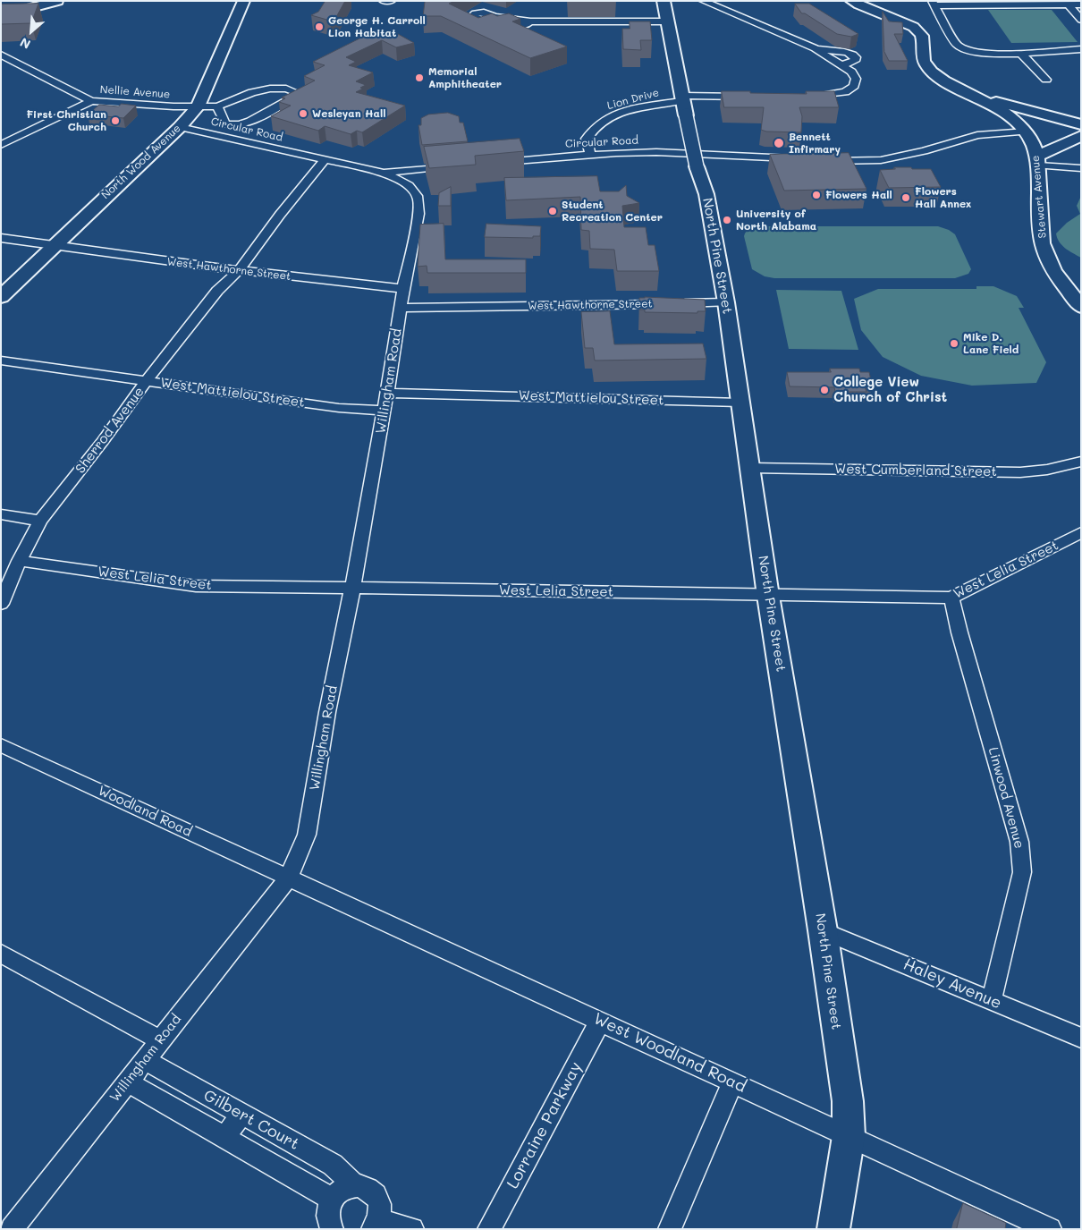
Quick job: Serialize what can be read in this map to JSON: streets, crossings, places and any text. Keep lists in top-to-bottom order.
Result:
{
  "streets": {
    "main road": ["North Wood Avenue", "Stewart Avenue", "North Pine Street"],
    "street": [
      "Nellie Avenue",
      "Lion Drive",
      "Circular Road",
      "West Hawthorne Street",
      "Willingham Road",
      "West Mattielou Street",
      "Sherrod Avenue",
      "West Cumberland Street",
      "West Lelia Street",
      "Linwood Avenue",
      "Woodland Road",
      "Haley Avenue",
      "West Woodland Road",
      "Gilbert Court",
      "Lorraine Parkway"
    ]
  },
  "crossings": [
    ["Nellie Avenue", "North Wood Avenue"],
    ["Lion Drive", "Circular Road"],
    ["Lion Drive", "North Pine Street"],
    ["Circular Road", "North Wood Avenue"],
    ["Circular Road", "Willingham Road"],
    ["Circular Road", "Sherrod Avenue"],
    ["North Wood Avenue", "West Hawthorne Street"],
    ["North Pine Street", "West Hawthorne Street"],
    ["North Pine Street", "West Mattielou Street"],
    ["North Pine Street", "West Cumberland Street"],
    ["North Pine Street", "West Lelia Street"],
    ["North Pine Street", "Haley Avenue"],
    ["North Pine Street", "West Woodland Road"],
    ["West Hawthorne Street", "Willingham Road"],
    ["West Hawthorne Street", "Sherrod Avenue"],
    ["Willingham Road", "West Mattielou Street"],
    ["Willingham Road", "West Lelia Street"],
    ["Willingham Road", "Woodland Road"],
    ["Willingham Road", "West Woodland Road"],
    ["Willingham Road", "Gilbert Court"],
    ["West Mattielou Street", "Sherrod Avenue"],
    ["Sherrod Avenue", "West Lelia Street"],
    ["West Lelia Street", "Linwood Avenue"],
    ["Linwood Avenue", "Haley Avenue"],
    ["Woodland Road", "West Woodland Road"],
    ["West Woodland Road", "Lorraine Parkway"]
  ],
  "places": [
    "George H. Carroll Lion Habitat",
    "Memorial Amphitheater",
    "Wesleyan Hall",
    "First Christian Church",
    "Bennett Infirmary",
    "Flowers Hall",
    "Flowers Hall Annex",
    "Student Recreation Center",
    "University of North Alabama",
    "Mike D. Lane Field",
    "College View Church of Christ"
  ],
  "north": "bottom left"
}
